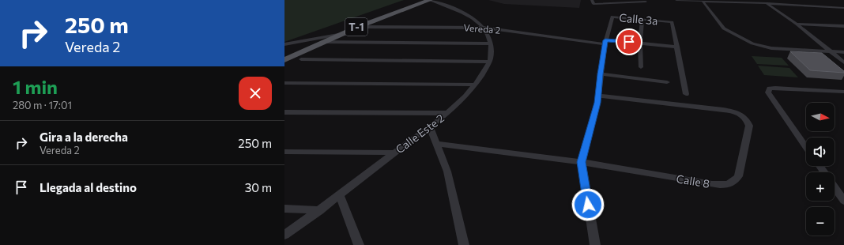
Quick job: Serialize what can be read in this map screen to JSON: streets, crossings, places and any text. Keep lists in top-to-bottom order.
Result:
{
  "streets": {
    "main road": ["T-1"],
    "street": [
      "Calle 3a",
      "Vereda 2",
      "Calle Este 2",
      "Calle 8"
    ]
  },
  "crossings": [
    ["Calle 3a", "Vereda 2"],
    ["Calle 3a", "Calle 8"],
    ["T-1", "Vereda 2"],
    ["Vereda 2", "Calle Este 2"]
  ],
  "north": "right",
  "page": {
    "turn": ["250 m", "Vereda 2"],
    "heading": ["1 min", "280 m · 17:01"],
    "map_buttons": ["+", "−"],
    "list": [
      {
        "name": "Gira a la derecha",
        "note": "Vereda 2",
        "value": "250 m"
      },
      {
        "name": "Llegada al destino",
        "value": "30 m"
      }
    ]
  }
}
